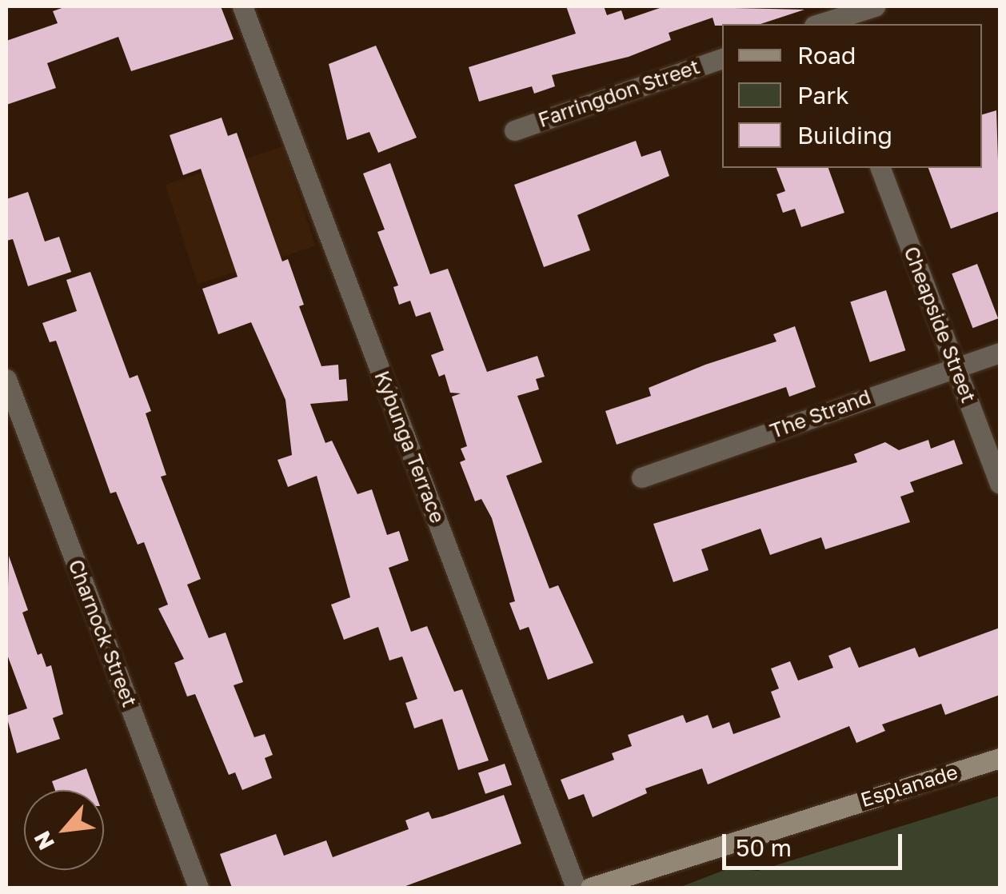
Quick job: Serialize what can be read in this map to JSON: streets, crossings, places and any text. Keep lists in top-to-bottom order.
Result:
{
  "streets": {
    "street": [
      "Farringdon Street",
      "Cheapside Street",
      "The Strand",
      "Kybunga Terrace",
      "Charnock Street",
      "Esplanade"
    ]
  },
  "crossings": [
    ["Cheapside Street", "The Strand"]
  ],
  "legend": ["Road", "Park", "Building"],
  "scale_bar": "50 m",
  "north": "bottom left"
}
